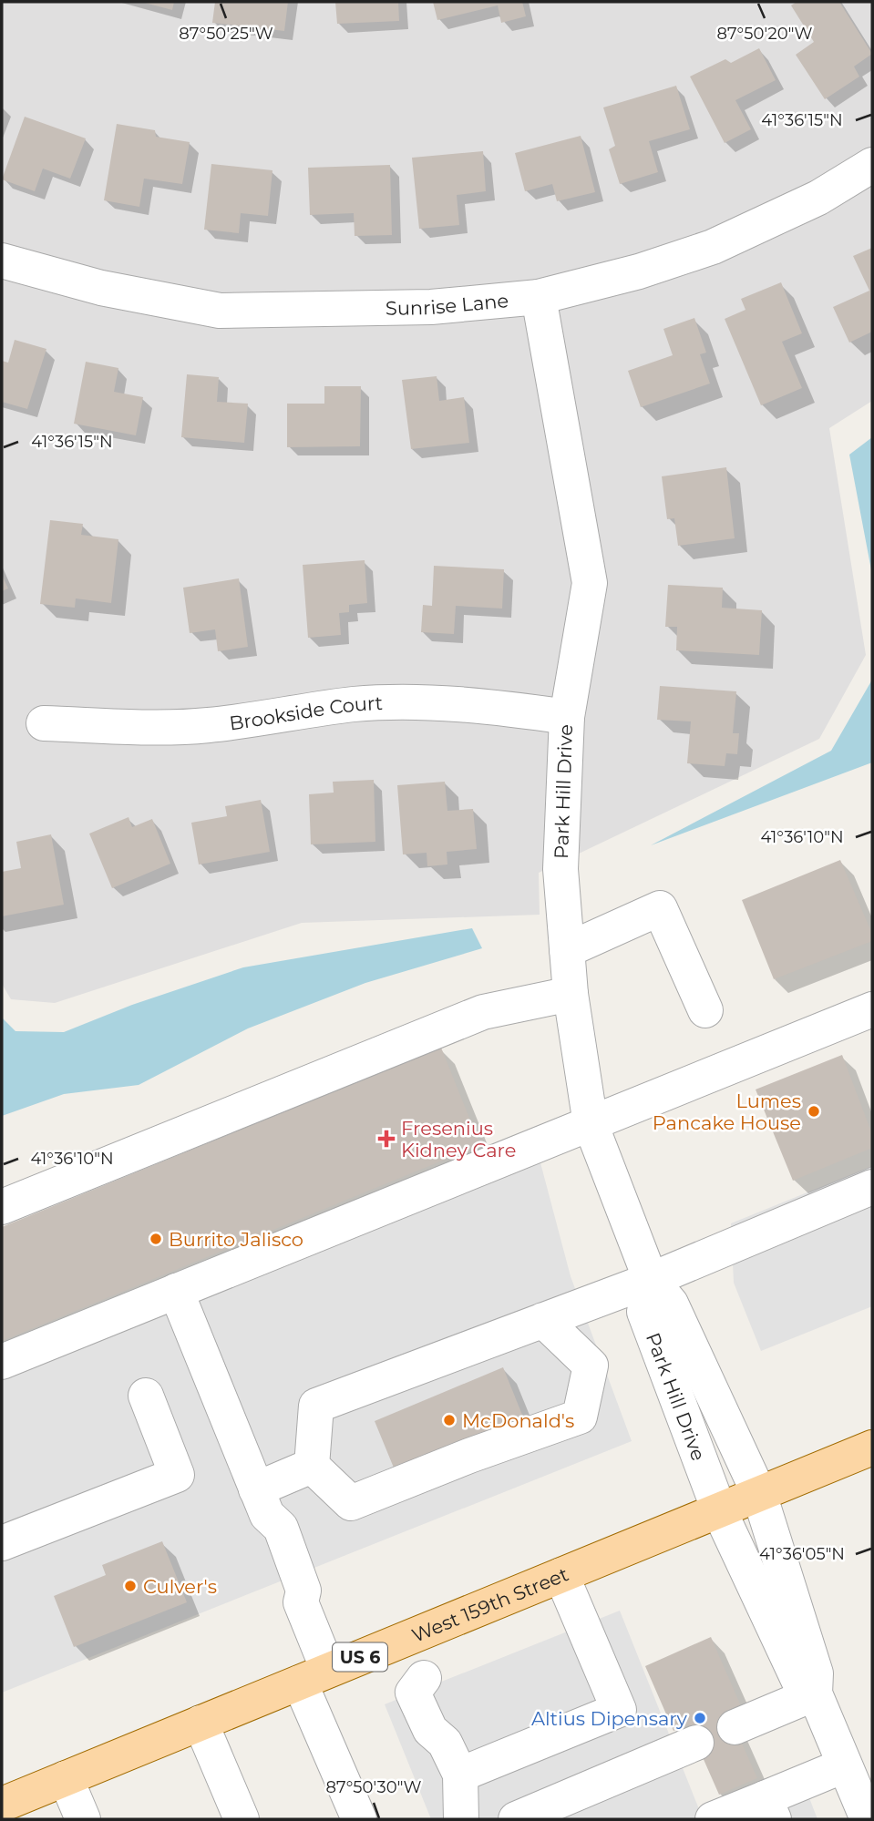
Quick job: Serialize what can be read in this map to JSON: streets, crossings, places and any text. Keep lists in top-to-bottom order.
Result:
{
  "streets": {
    "main road": ["West 159th Street", "US 6"],
    "street": ["Sunrise Lane", "Brookside Court", "Park Hill Drive"]
  },
  "crossings": [
    ["Sunrise Lane", "Park Hill Drive"],
    ["Brookside Court", "Park Hill Drive"],
    ["Park Hill Drive", "West 159th Street"]
  ],
  "places": {
    "other": [
      "Lumes Pancake House",
      "Burrito Jalisco",
      "McDonald's",
      "Culver's",
      "Altius Dipensary"
    ],
    "health": ["Fresenius Kidney Care"]
  },
  "coordinates": [
    "87°50'20\"W",
    "87°50'25\"W",
    "41°36'15\"N",
    "41°36'10\"N",
    "41°36'05\"N",
    "87°50'30\"W"
  ]
}
